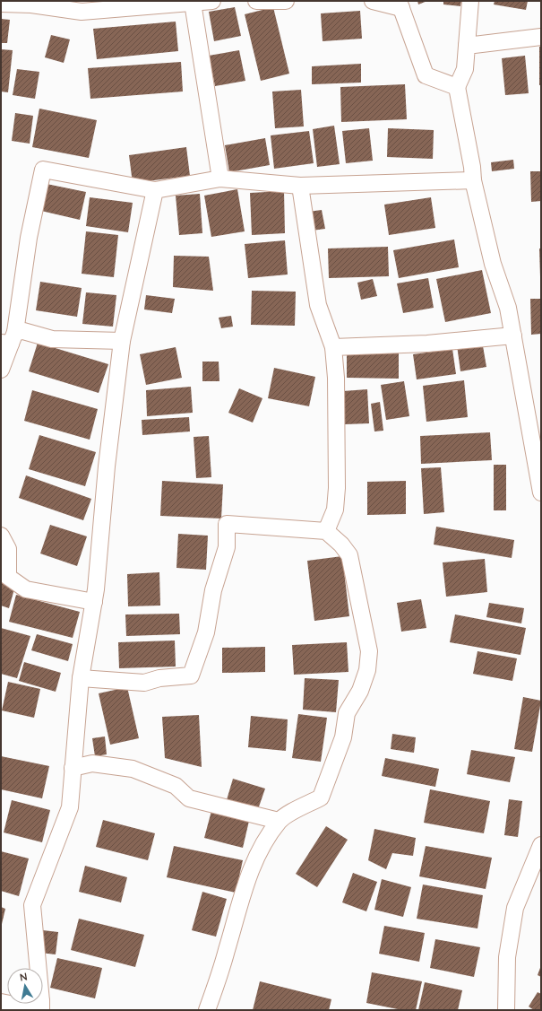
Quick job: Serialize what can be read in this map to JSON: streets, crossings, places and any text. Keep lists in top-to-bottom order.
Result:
{
  "north": "top"
}
